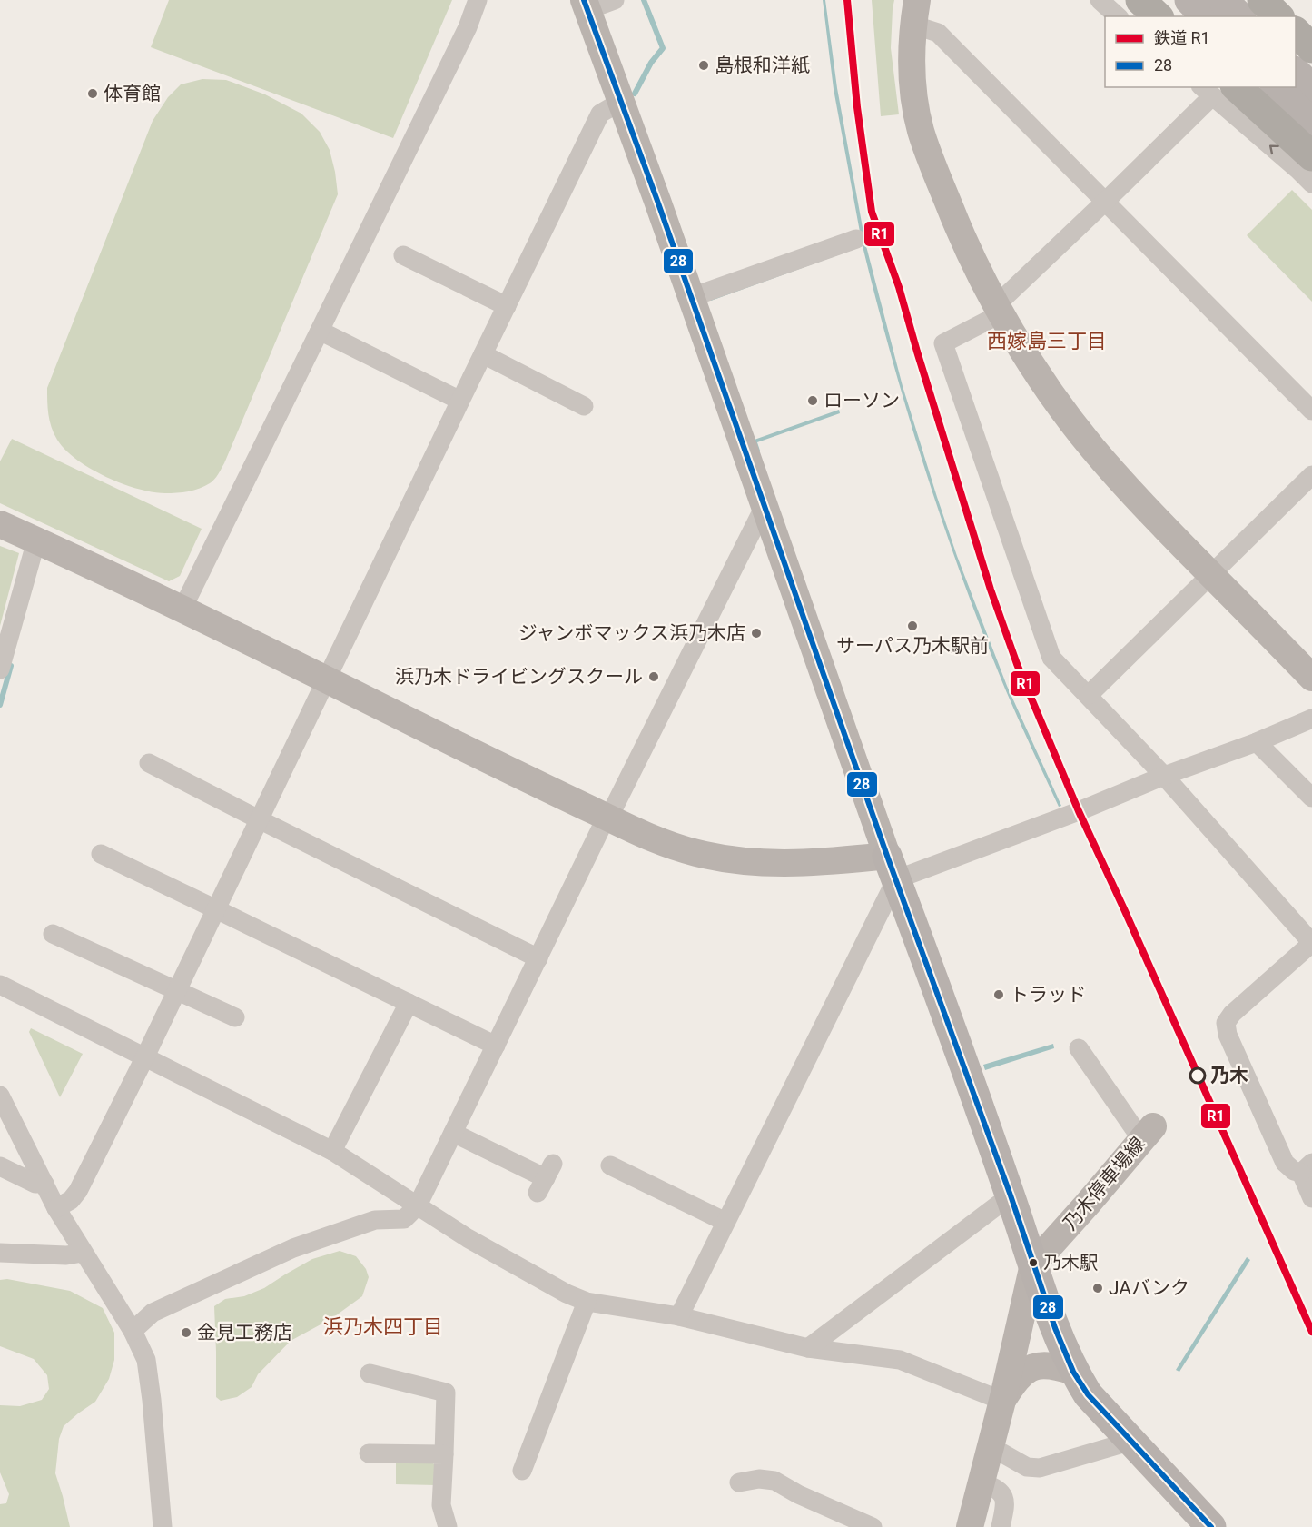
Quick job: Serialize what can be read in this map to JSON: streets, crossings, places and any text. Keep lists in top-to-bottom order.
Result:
{
  "streets": {
    "street": ["乃木停車場線"]
  },
  "districts": ["西嫁島三丁目", "浜乃木四丁目"],
  "places": [
    "島根和洋紙",
    "体育館",
    "ローソン",
    "サーパス乃木駅前",
    "ジャンボマックス浜乃木店",
    "浜乃木ドライビングスクール",
    "トラッド",
    "乃木",
    "乃木駅",
    "JAバンク",
    "金見工務店"
  ],
  "lines": ["rail line R1", "transit line 28"],
  "legend": ["鉄道 R1", "28"]
}
